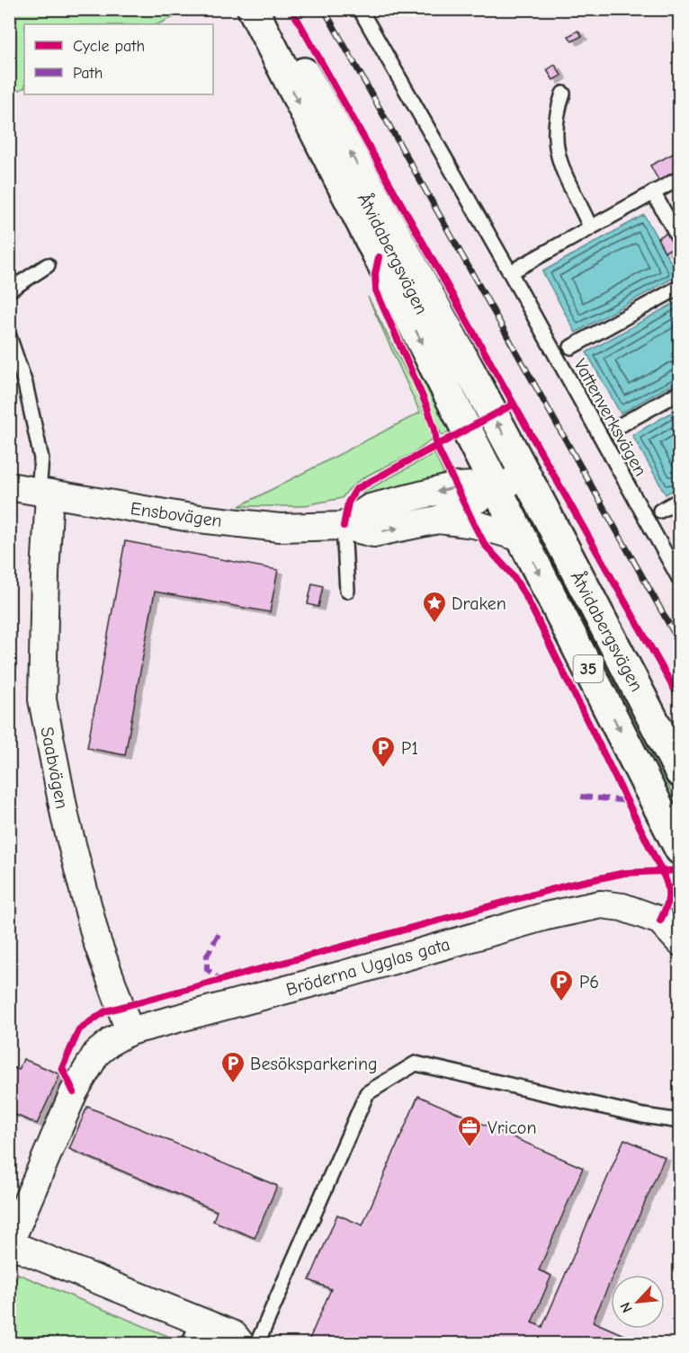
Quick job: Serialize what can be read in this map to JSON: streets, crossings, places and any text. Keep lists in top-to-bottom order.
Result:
{
  "streets": {
    "main road": ["Åtvidabergsvägen", "35"],
    "street": ["Ensbovägen", "Saabvägen", "Bröderna Ugglas gata"],
    "lane": ["Vattenverksvägen"]
  },
  "crossings": [
    ["Åtvidabergsvägen", "Ensbovägen"],
    ["Ensbovägen", "Saabvägen"],
    ["Saabvägen", "Bröderna Ugglas gata"]
  ],
  "places": {
    "place": ["Draken"],
    "parking": ["P1", "P6", "Besöksparkering"],
    "office": ["Vricon"]
  },
  "legend": ["Cycle path", "Path"],
  "north": "bottom left"
}
